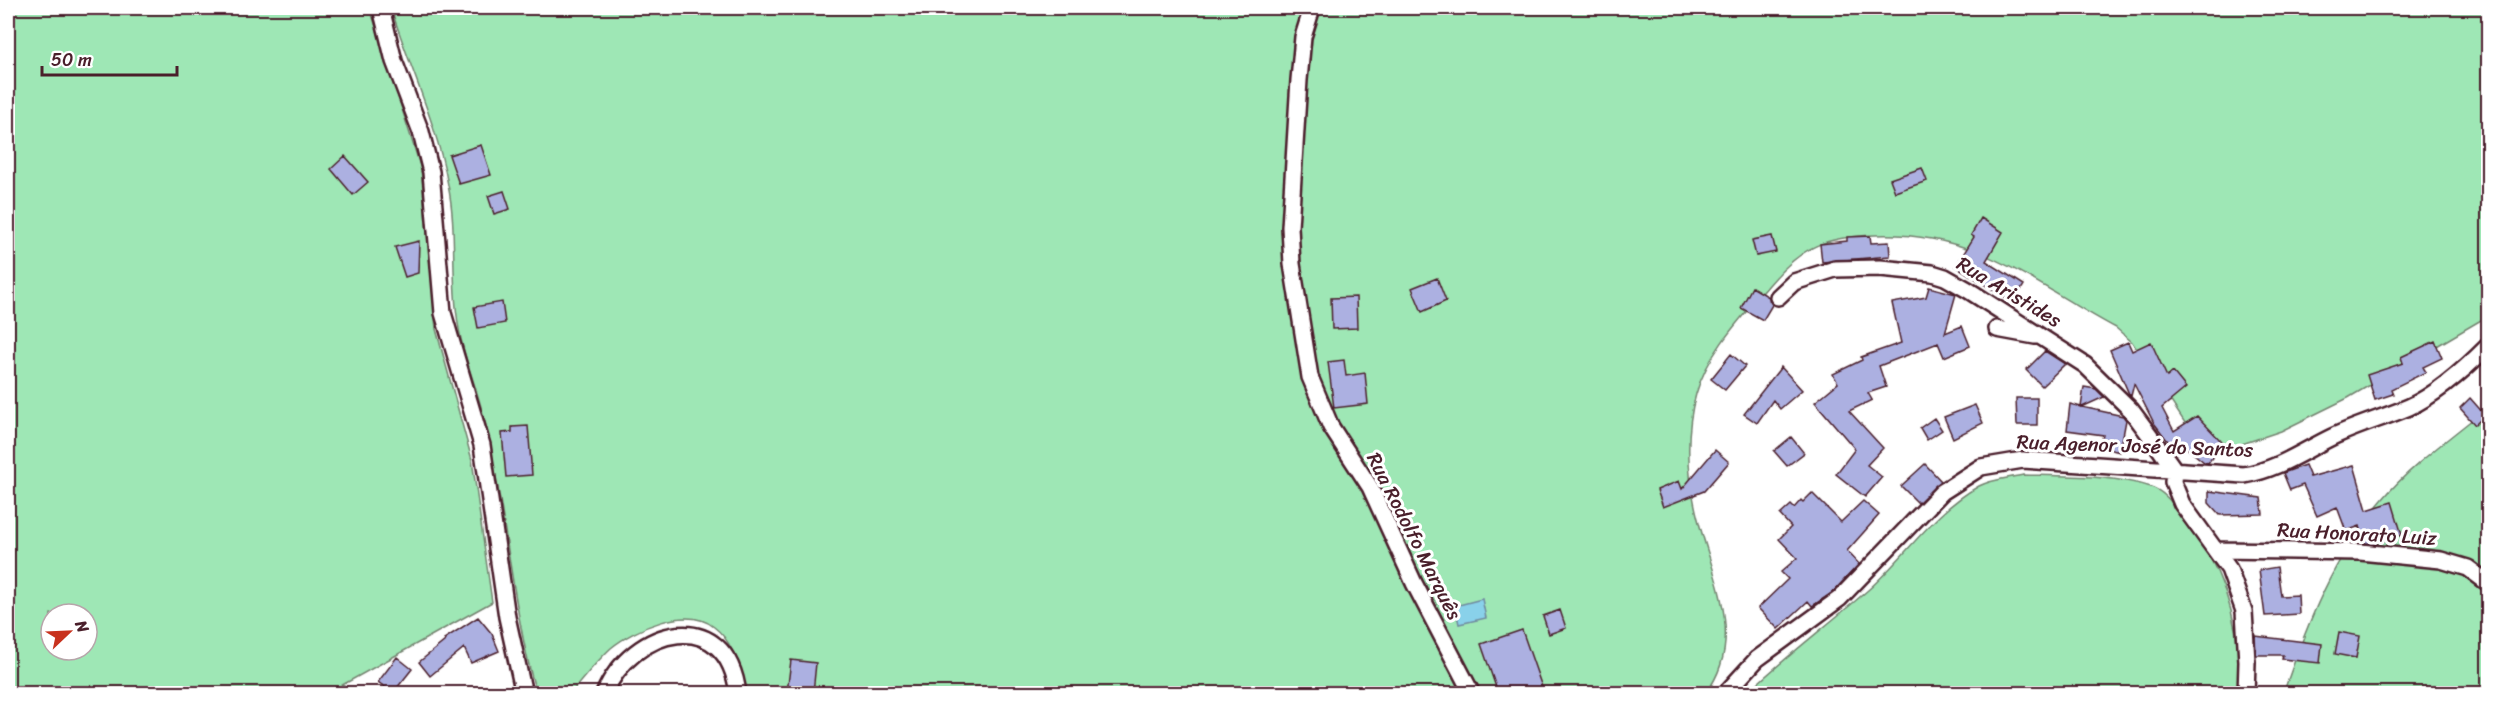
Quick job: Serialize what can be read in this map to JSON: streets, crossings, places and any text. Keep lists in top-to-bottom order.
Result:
{
  "streets": {
    "street": [
      "Rua Aristides",
      "Rua Agenor José do Santos",
      "Rua Honorato Luiz",
      "Rua Rodolfo Marquês"
    ]
  },
  "crossings": [
    ["Rua Aristides", "Rua Agenor José do Santos"]
  ],
  "scale_bar": "50 m",
  "north": "top right"
}
